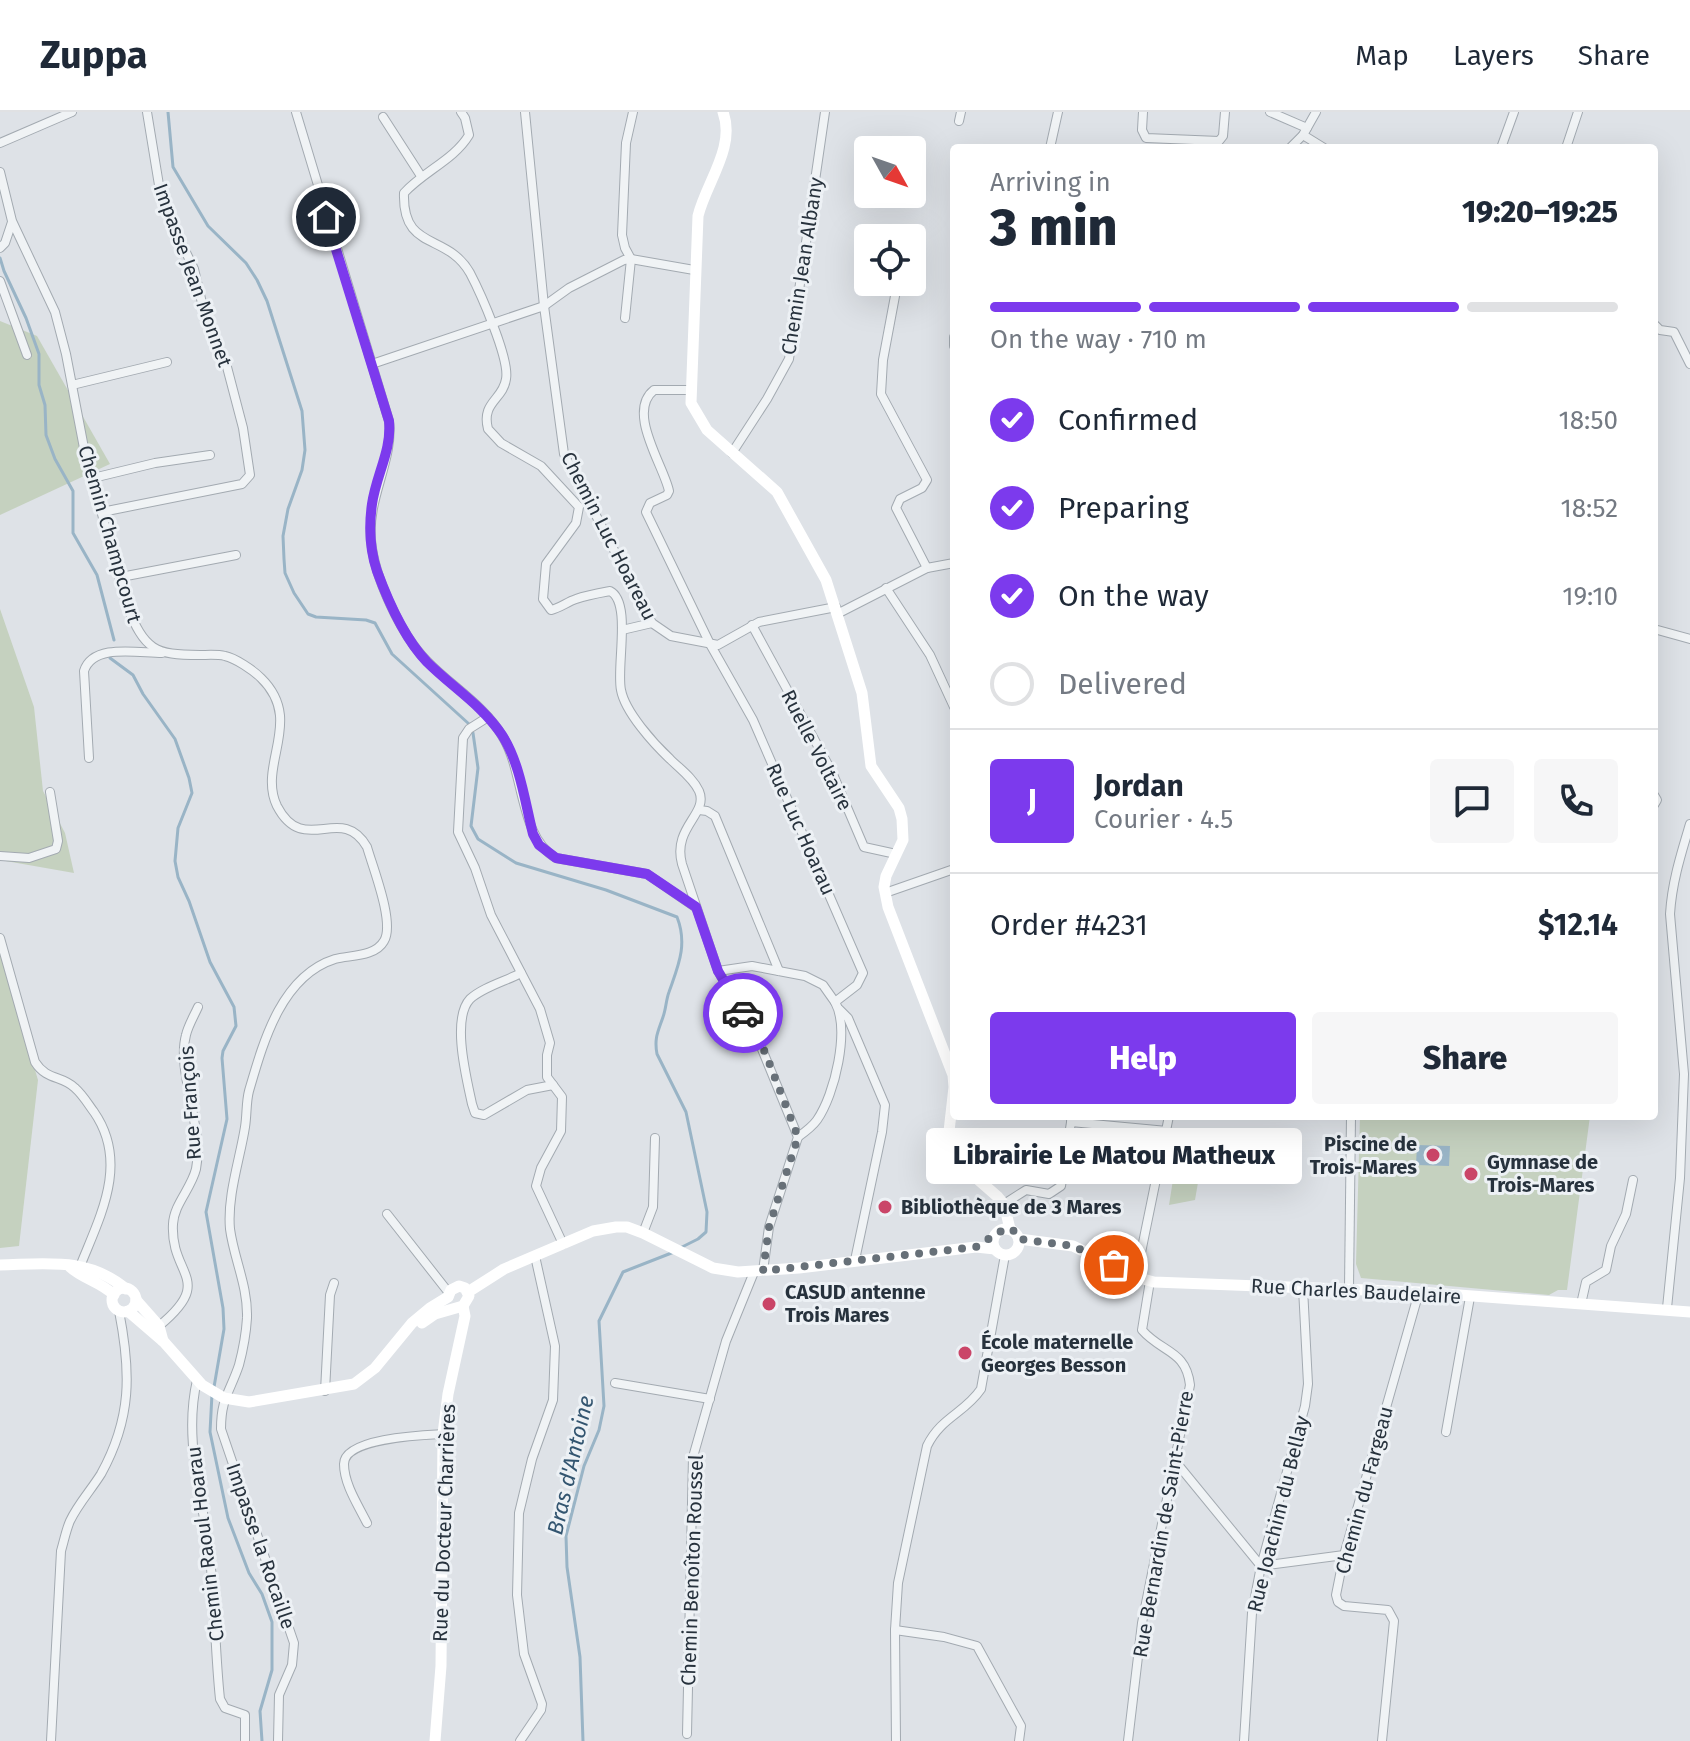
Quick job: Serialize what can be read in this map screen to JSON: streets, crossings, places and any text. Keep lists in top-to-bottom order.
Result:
{
  "streets": {
    "main road": ["Rue Charles Baudelaire", "Rue du Docteur Charrières"],
    "street": [
      "Chemin Jean Albany",
      "Impasse Jean Monnet",
      "Chemin Champcourt",
      "Chemin Luc Hoareau",
      "Ruelle Voltaire",
      "Rue Luc Hoarau",
      "Rue François",
      "Chemin du Fargeau",
      "Rue Joachim du Bellay",
      "Rue Bernardin de Saint-Pierre",
      "Chemin Raoul Hoarau",
      "Impasse la Rocaille",
      "Chemin Benoîton Roussel"
    ]
  },
  "crossings": [
    ["Impasse Jean Monnet", "Chemin Champcourt"],
    ["Chemin Luc Hoareau", "Rue Luc Hoarau"],
    ["Rue Charles Baudelaire", "Chemin du Fargeau"],
    ["Rue Charles Baudelaire", "Rue Joachim du Bellay"],
    ["Rue Charles Baudelaire", "Rue Bernardin de Saint-Pierre"]
  ],
  "water": ["Bras d'Antoine"],
  "places": [
    "Piscine de Trois-Mares",
    "Gymnase de Trois-Mares",
    "Bibliothèque de 3 Mares",
    "Librairie Le Matou Matheux",
    "CASUD antenne Trois Mares",
    "École maternelle Georges Besson"
  ],
  "north": "bottom right",
  "page": {
    "header": "Zuppa",
    "nav": ["Map", "Layers", "Share"],
    "heading": ["3 min", "Arriving in", "19:20–19:25"],
    "panel": [
      "Jordan",
      "Courier · 4.5",
      "Order #4231",
      "$12.14"
    ],
    "bar": "On the way · 710 m",
    "list": [
      ["Confirmed", "18:50"],
      ["Preparing", "18:52"],
      ["On the way", "19:10"],
      "Delivered"
    ],
    "round": "J",
    "buttons": ["Help", "Share"],
    "bubble": "Librairie Le Matou Matheux"
  }
}
